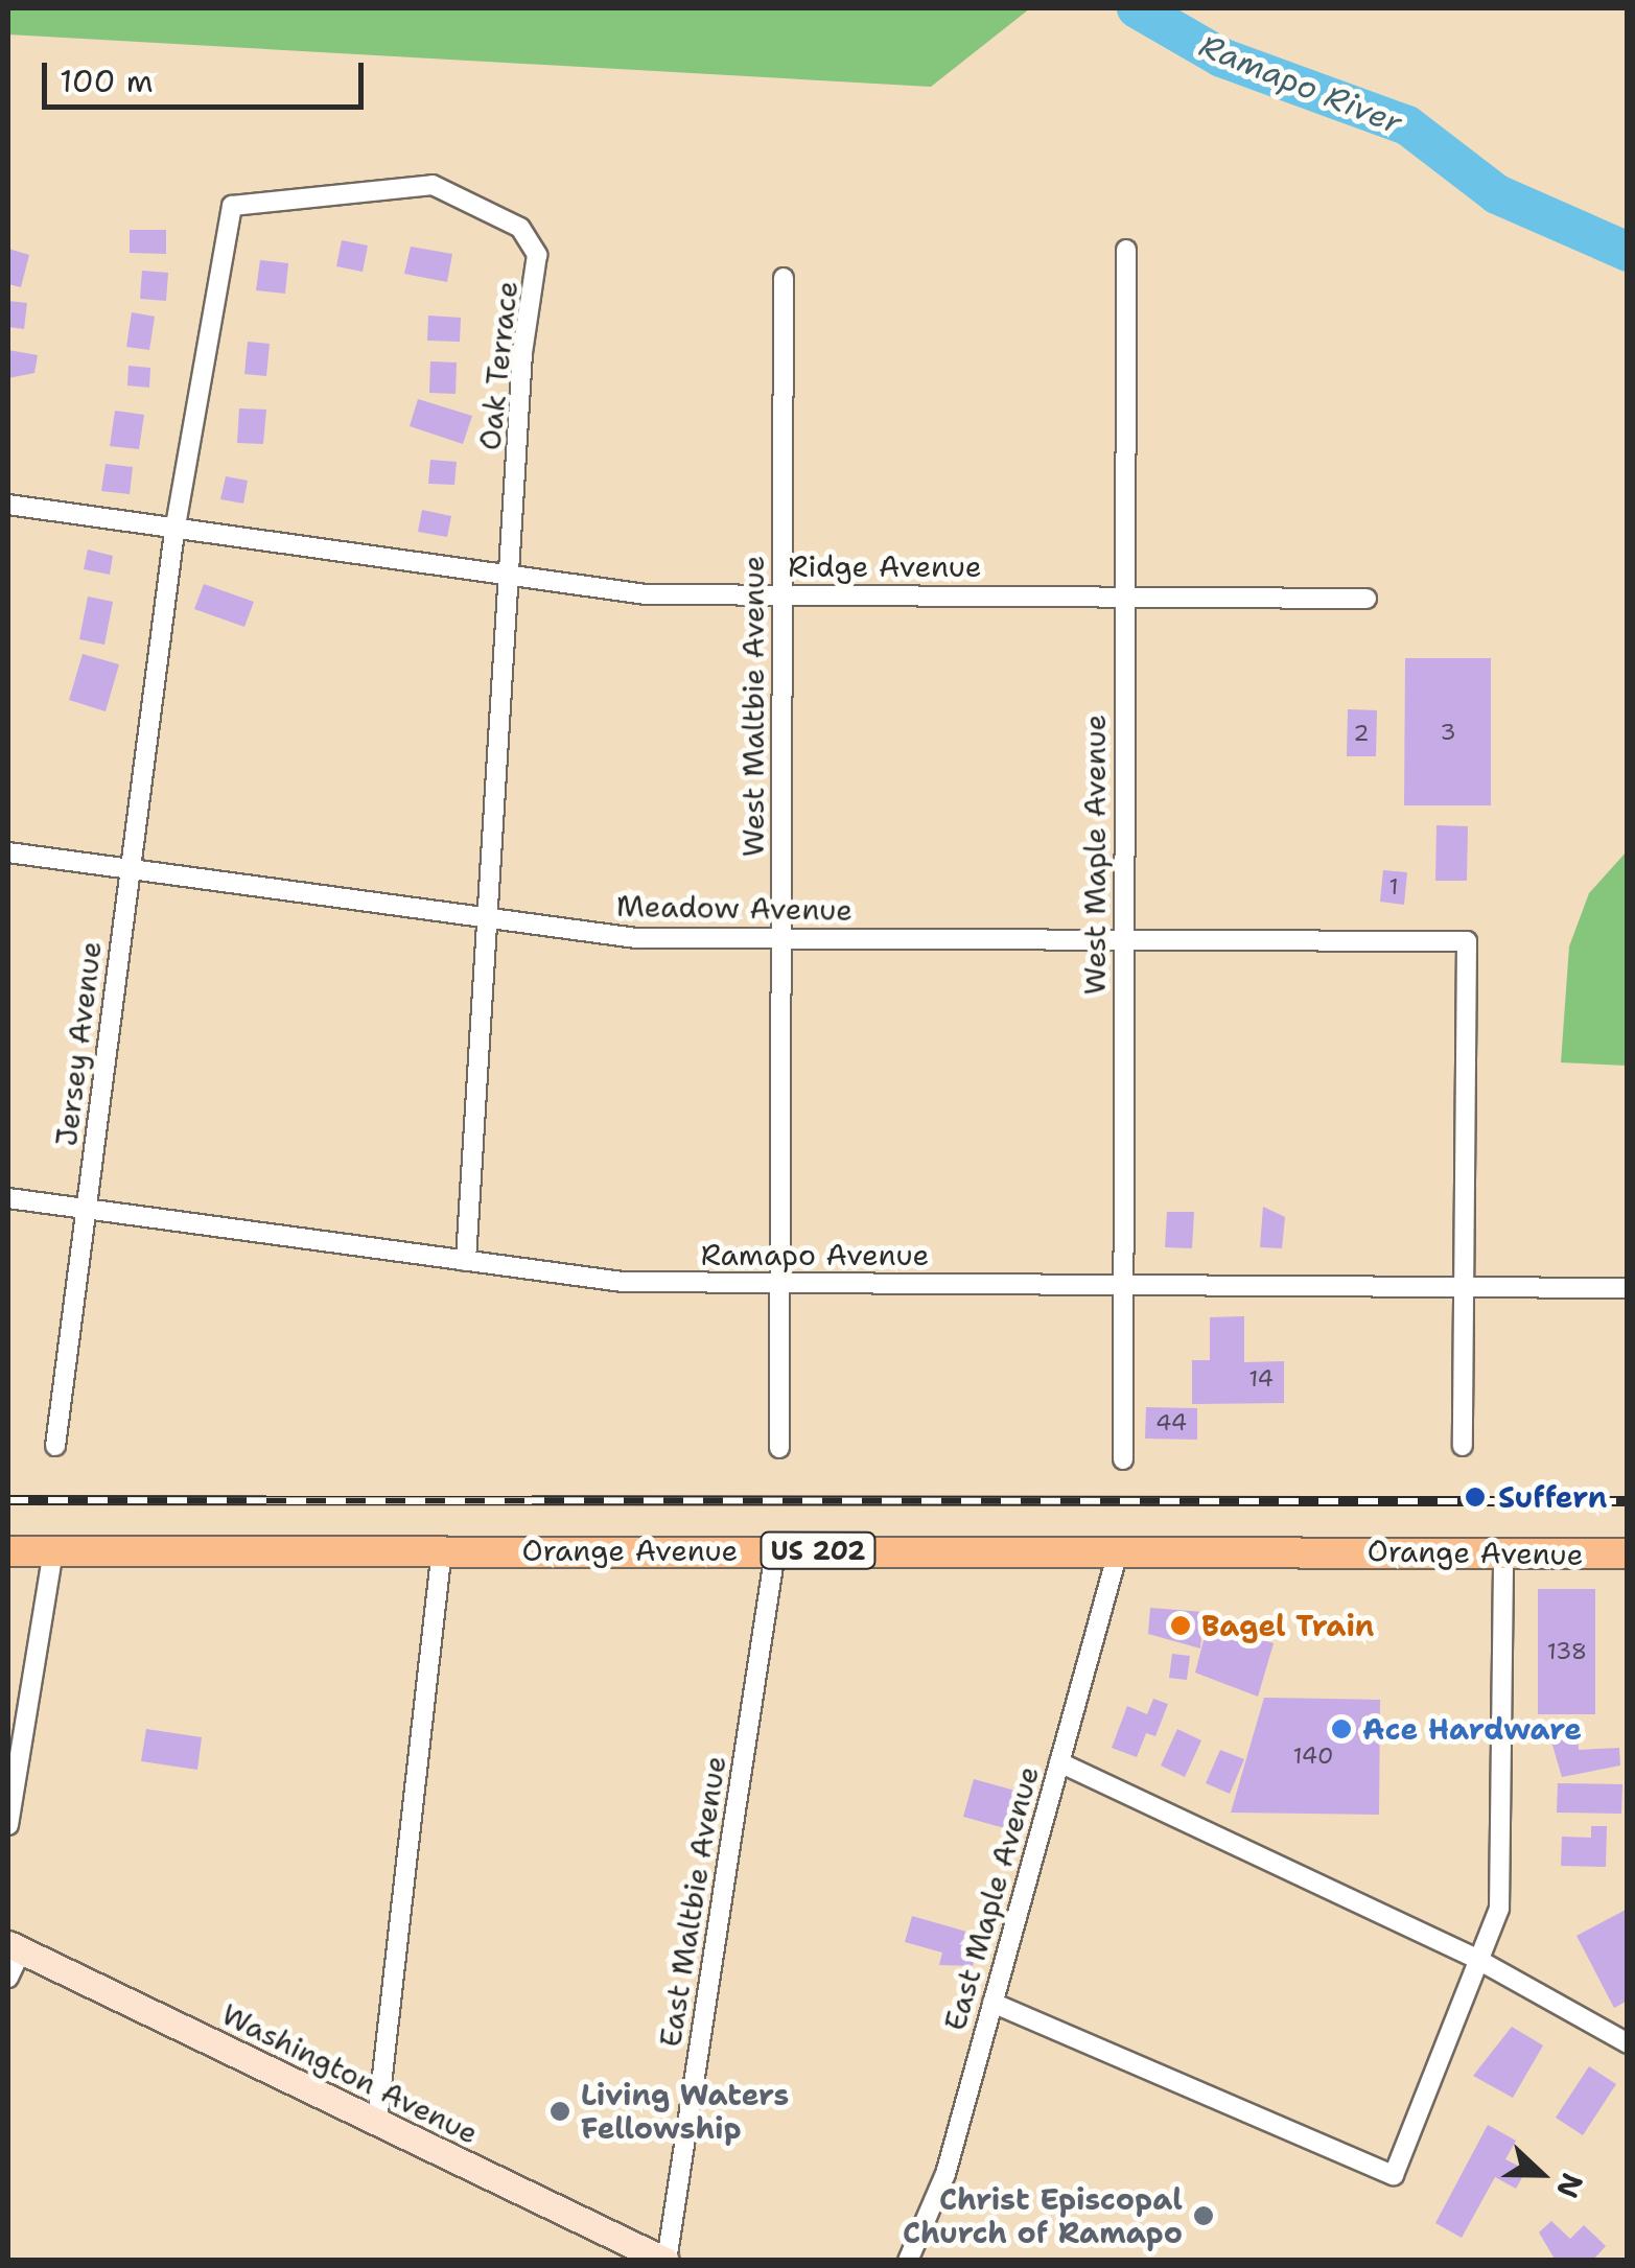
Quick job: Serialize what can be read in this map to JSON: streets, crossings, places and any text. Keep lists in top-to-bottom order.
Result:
{
  "streets": {
    "main road": ["Orange Avenue", "US 202"],
    "street": [
      "Oak Terrace",
      "Ridge Avenue",
      "West Maltbie Avenue",
      "West Maple Avenue",
      "Meadow Avenue",
      "Jersey Avenue",
      "Ramapo Avenue",
      "East Maple Avenue",
      "East Maltbie Avenue",
      "Washington Avenue"
    ]
  },
  "crossings": [
    ["Oak Terrace", "Ridge Avenue"],
    ["Oak Terrace", "Meadow Avenue"],
    ["Oak Terrace", "Jersey Avenue"],
    ["Oak Terrace", "Ramapo Avenue"],
    ["Ridge Avenue", "West Maltbie Avenue"],
    ["Ridge Avenue", "West Maple Avenue"],
    ["West Maltbie Avenue", "Meadow Avenue"],
    ["West Maltbie Avenue", "Ramapo Avenue"],
    ["West Maple Avenue", "Meadow Avenue"],
    ["West Maple Avenue", "Ramapo Avenue"],
    ["Meadow Avenue", "Jersey Avenue"],
    ["Meadow Avenue", "Ramapo Avenue"],
    ["Jersey Avenue", "Ramapo Avenue"],
    ["Orange Avenue", "East Maple Avenue"],
    ["Orange Avenue", "East Maltbie Avenue"],
    ["East Maltbie Avenue", "Washington Avenue"]
  ],
  "water": ["Ramapo River"],
  "places": [
    "Suffern",
    "Bagel Train",
    "Ace Hardware",
    "Living Waters Fellowship",
    "Christ Episcopal Church of Ramapo"
  ],
  "house_numbers": [
    "3",
    "2",
    "1",
    "14",
    "44",
    "138",
    "140"
  ],
  "scale_bar": "100 m",
  "north": "right"
}
